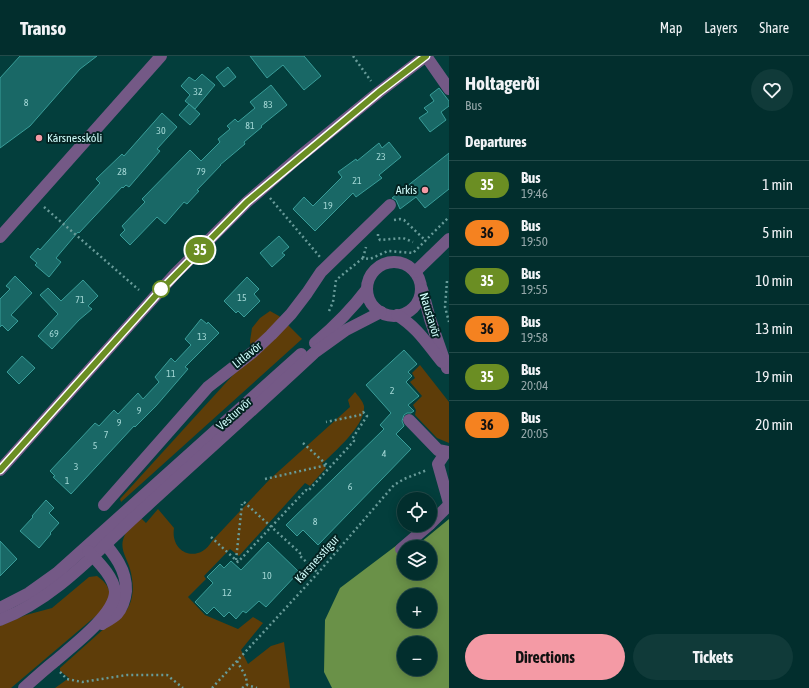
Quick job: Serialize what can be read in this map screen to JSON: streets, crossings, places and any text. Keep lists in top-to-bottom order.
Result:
{
  "streets": {
    "street": ["Naustavör", "Litlavör", "Vesturvör"],
    "path": ["Kársnesstígur"]
  },
  "crossings": [
    ["Naustavör", "Vesturvör"]
  ],
  "places": ["Kársnesskóli", "Arkís"],
  "lines": ["bus line 35"],
  "house_numbers": [
    "32",
    "8",
    "83",
    "81",
    "30",
    "23",
    "28",
    "79",
    "21",
    "19",
    "15",
    "71",
    "69",
    "13",
    "11",
    "2",
    "9",
    "9",
    "7",
    "5",
    "4",
    "3",
    "1",
    "6",
    "8",
    "10",
    "12"
  ],
  "page": {
    "header": "Transo",
    "nav": ["Map", "Layers", "Share"],
    "on_map": "35",
    "heading": [
      ["Holtagerði", "Bus"],
      "Departures"
    ],
    "list": [
      {
        "mark": "35",
        "name": "Bus",
        "note": "19:46",
        "value": "1 min"
      },
      {
        "mark": "36",
        "name": "Bus",
        "note": "19:50",
        "value": "5 min"
      },
      {
        "mark": "35",
        "name": "Bus",
        "note": "19:55",
        "value": "10 min"
      },
      {
        "mark": "36",
        "name": "Bus",
        "note": "19:58",
        "value": "13 min"
      },
      {
        "mark": "35",
        "name": "Bus",
        "note": "20:04",
        "value": "19 min"
      },
      {
        "mark": "36",
        "name": "Bus",
        "note": "20:05",
        "value": "20 min"
      }
    ],
    "map_buttons": ["+", "−"],
    "buttons": ["Directions", "Tickets"]
  }
}
